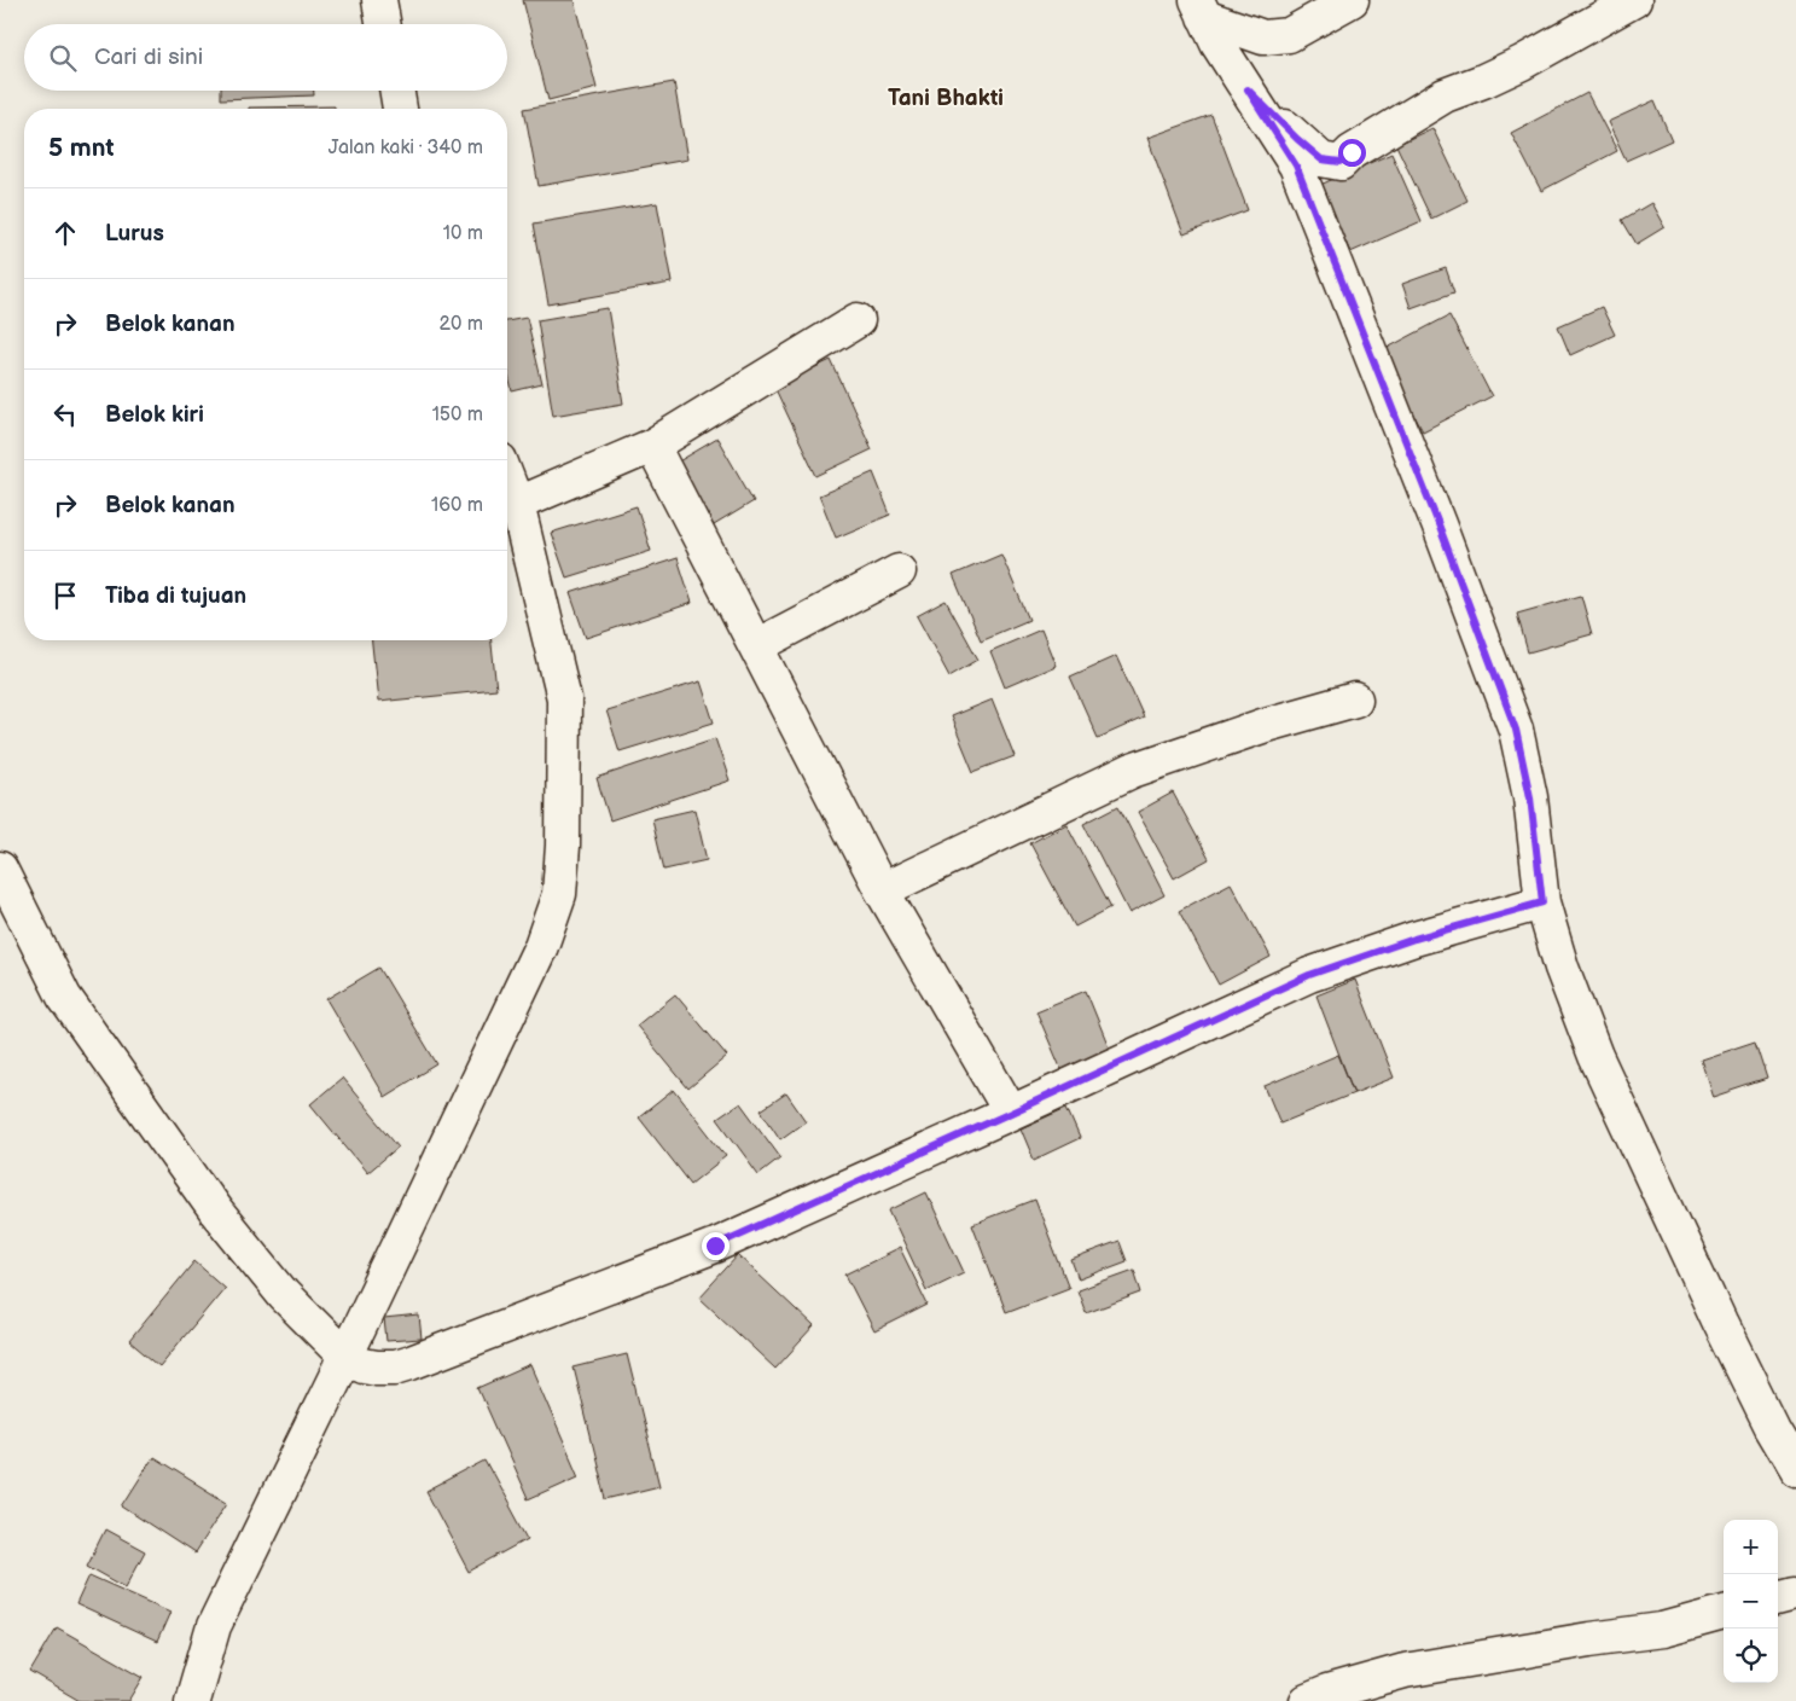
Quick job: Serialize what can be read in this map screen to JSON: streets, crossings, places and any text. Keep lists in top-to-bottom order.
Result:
{
  "districts": ["Tani Bhakti"],
  "page": {
    "search": "Cari di sini",
    "heading": ["5 mnt", "Jalan kaki · 340 m"],
    "list": [
      ["Lurus", "10 m"],
      ["Belok kanan", "20 m"],
      ["Belok kiri", "150 m"],
      ["Belok kanan", "160 m"],
      "Tiba di tujuan"
    ],
    "map_buttons": ["+", "−"]
  }
}
